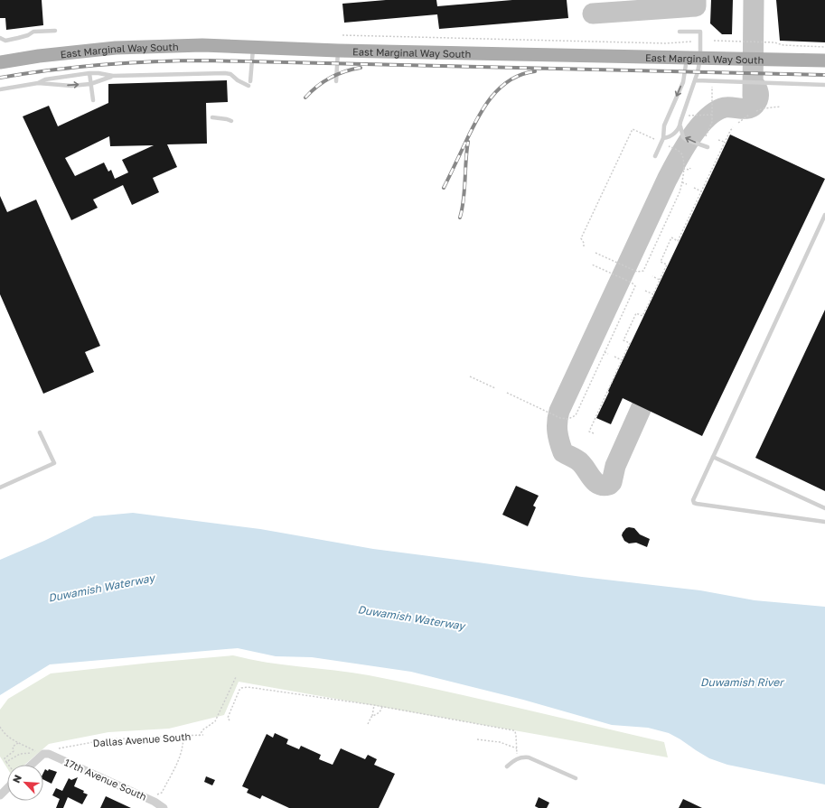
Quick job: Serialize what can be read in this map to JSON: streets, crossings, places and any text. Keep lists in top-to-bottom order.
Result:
{
  "streets": {
    "main road": ["East Marginal Way South"],
    "street": ["17th Avenue South"],
    "path": ["Dallas Avenue South"]
  },
  "water": ["Duwamish Waterway", "Duwamish River"],
  "north": "top left"
}
